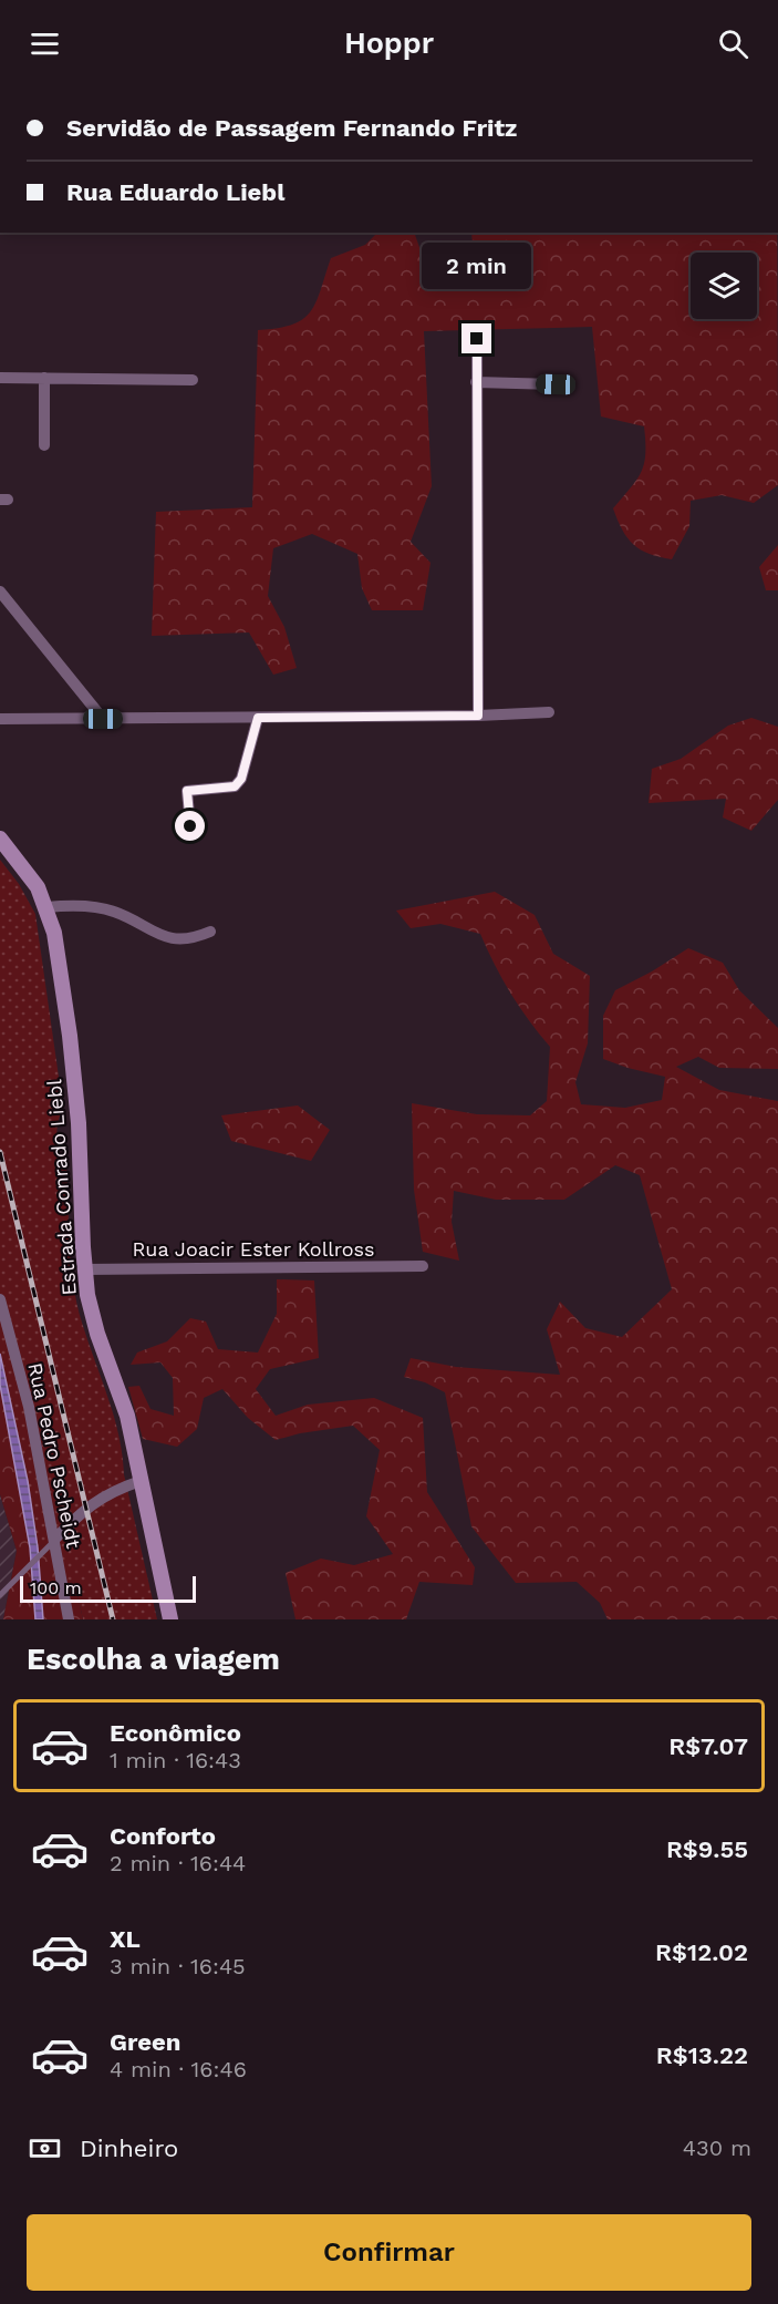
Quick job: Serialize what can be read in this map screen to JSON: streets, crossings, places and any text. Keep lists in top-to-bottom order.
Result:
{
  "streets": {
    "main road": ["Estrada Conrado Liebl"],
    "street": ["Rua Joacir Ester Kollross", "Rua Pedro Pscheidt"]
  },
  "crossings": [
    ["Estrada Conrado Liebl", "Rua Joacir Ester Kollross"]
  ],
  "scale_bar": "100 m",
  "page": {
    "header": "Hoppr",
    "banner": ["Servidão de Passagem Fernando Fritz", "Rua Eduardo Liebl"],
    "bubble": "2 min",
    "scale": "100 m",
    "heading": "Escolha a viagem",
    "list": [
      {
        "name": "Econômico",
        "note": "1 min · 16:43",
        "value": "R$7.07"
      },
      {
        "name": "Conforto",
        "note": "2 min · 16:44",
        "value": "R$9.55"
      },
      {
        "name": "XL",
        "note": "3 min · 16:45",
        "value": "R$12.02"
      },
      {
        "name": "Green",
        "note": "4 min · 16:46",
        "value": "R$13.22"
      }
    ],
    "pay": ["Dinheiro", "430 m"],
    "buttons": "Confirmar"
  }
}
